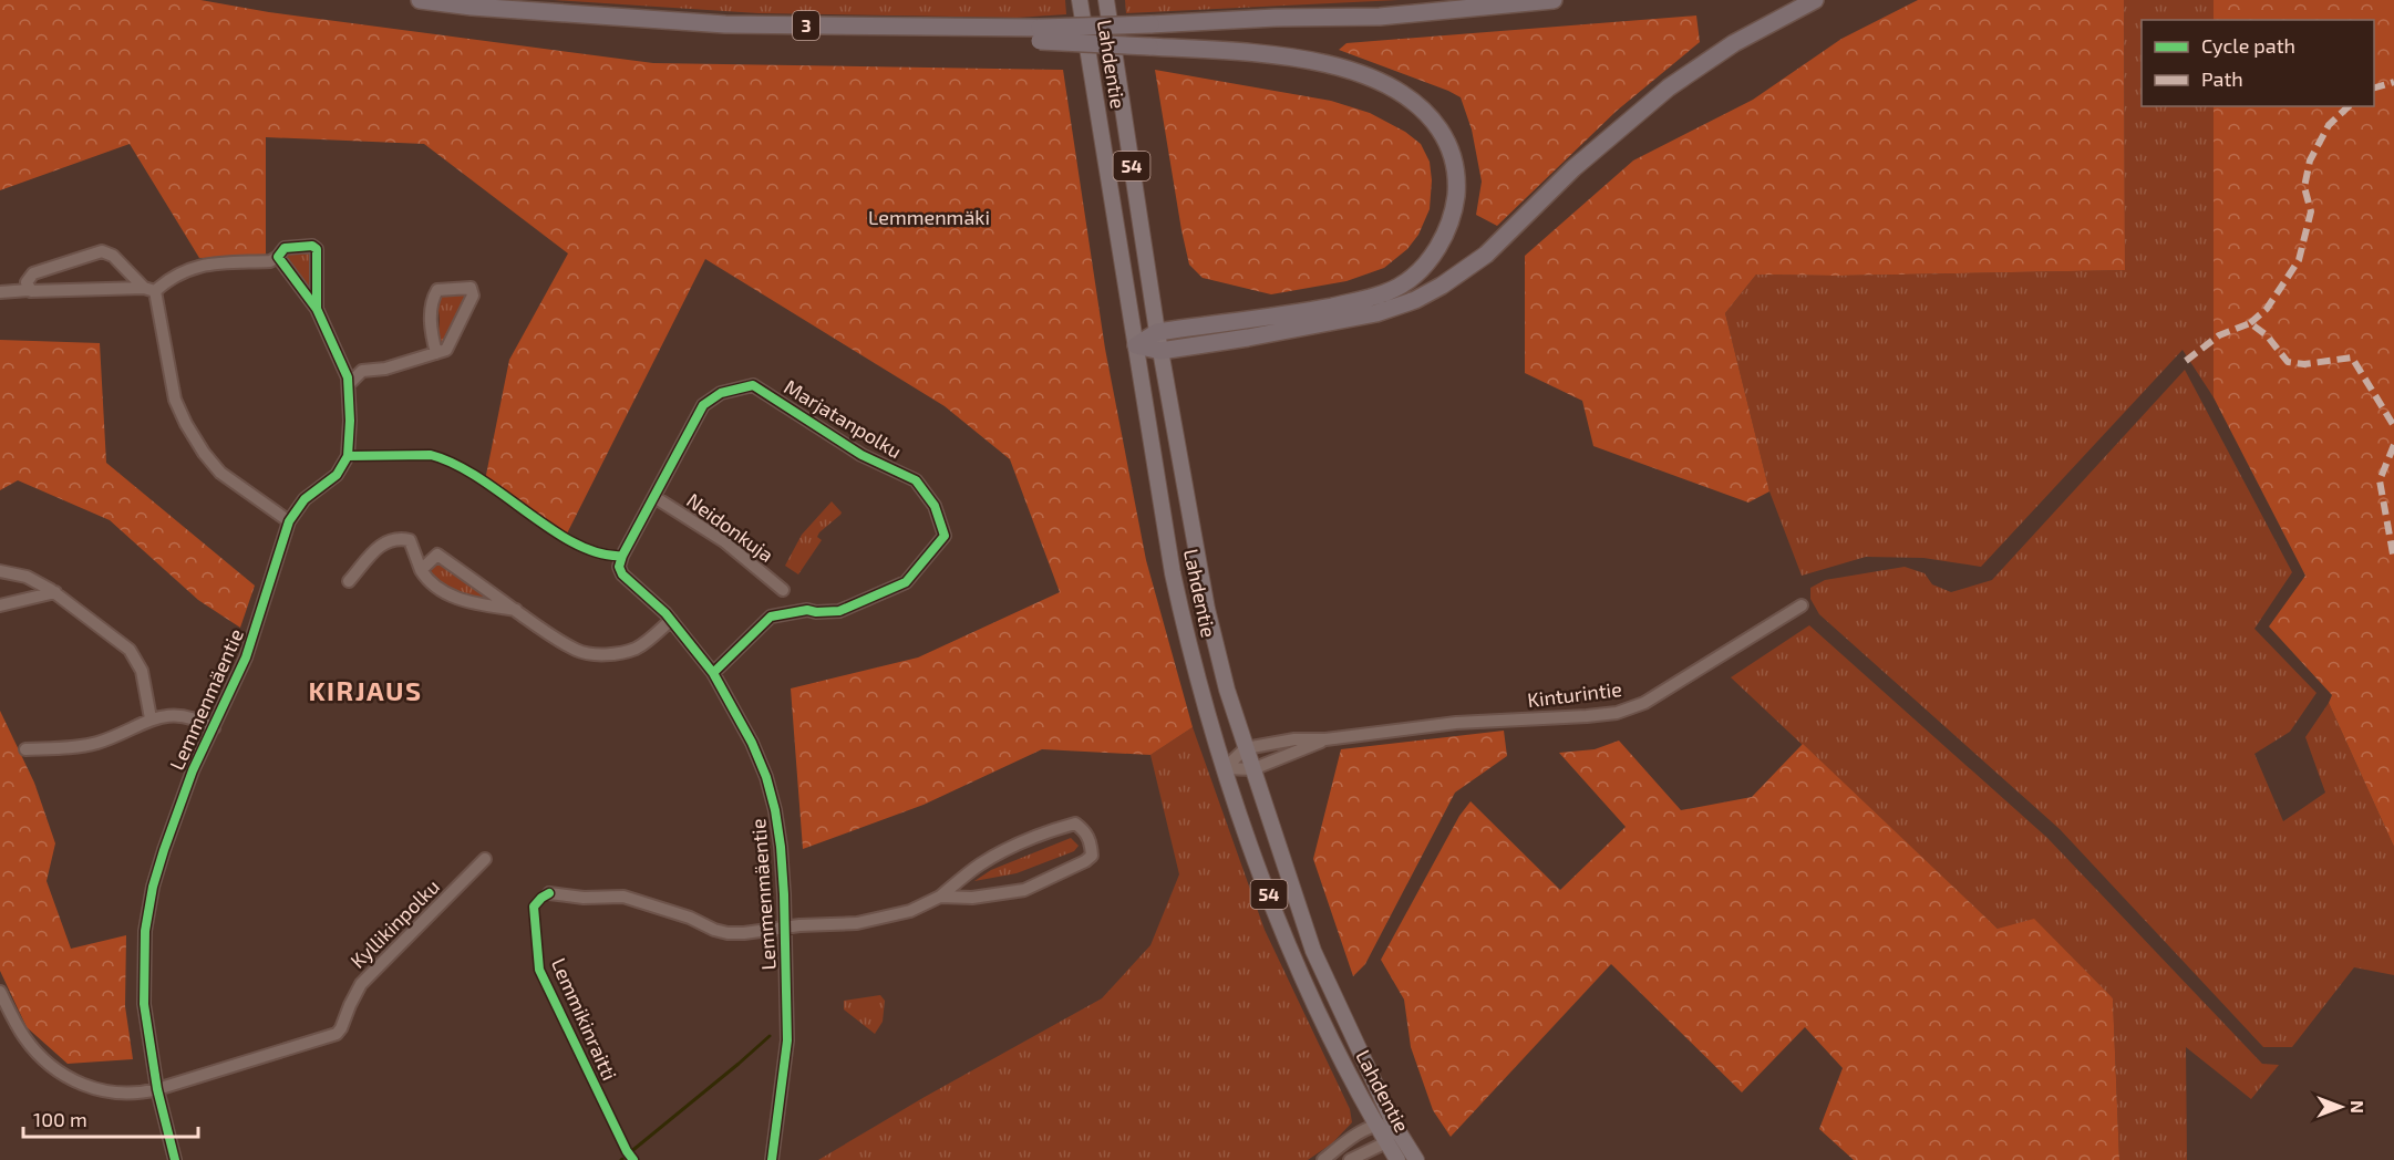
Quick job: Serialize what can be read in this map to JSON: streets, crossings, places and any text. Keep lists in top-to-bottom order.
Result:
{
  "streets": {
    "highway": ["3"],
    "main road": ["Lahdentie", "54"],
    "street": [
      "Marjatanpolku",
      "Neidonkuja",
      "Kinturintie",
      "Lemmenmäentie",
      "Kyllikinpolku"
    ],
    "cycle path": ["Lemmikinraitti"]
  },
  "crossings": [
    ["Lahdentie", "54"],
    ["Lahdentie", "Kinturintie"],
    ["Marjatanpolku", "Neidonkuja"],
    ["Marjatanpolku", "Lemmenmäentie"],
    ["Lemmenmäentie", "Kyllikinpolku"]
  ],
  "districts": ["KIRJAUS"],
  "parks": ["Lemmenmäki"],
  "legend": ["Cycle path", "Path"],
  "scale_bar": "100 m",
  "north": "right"
}
